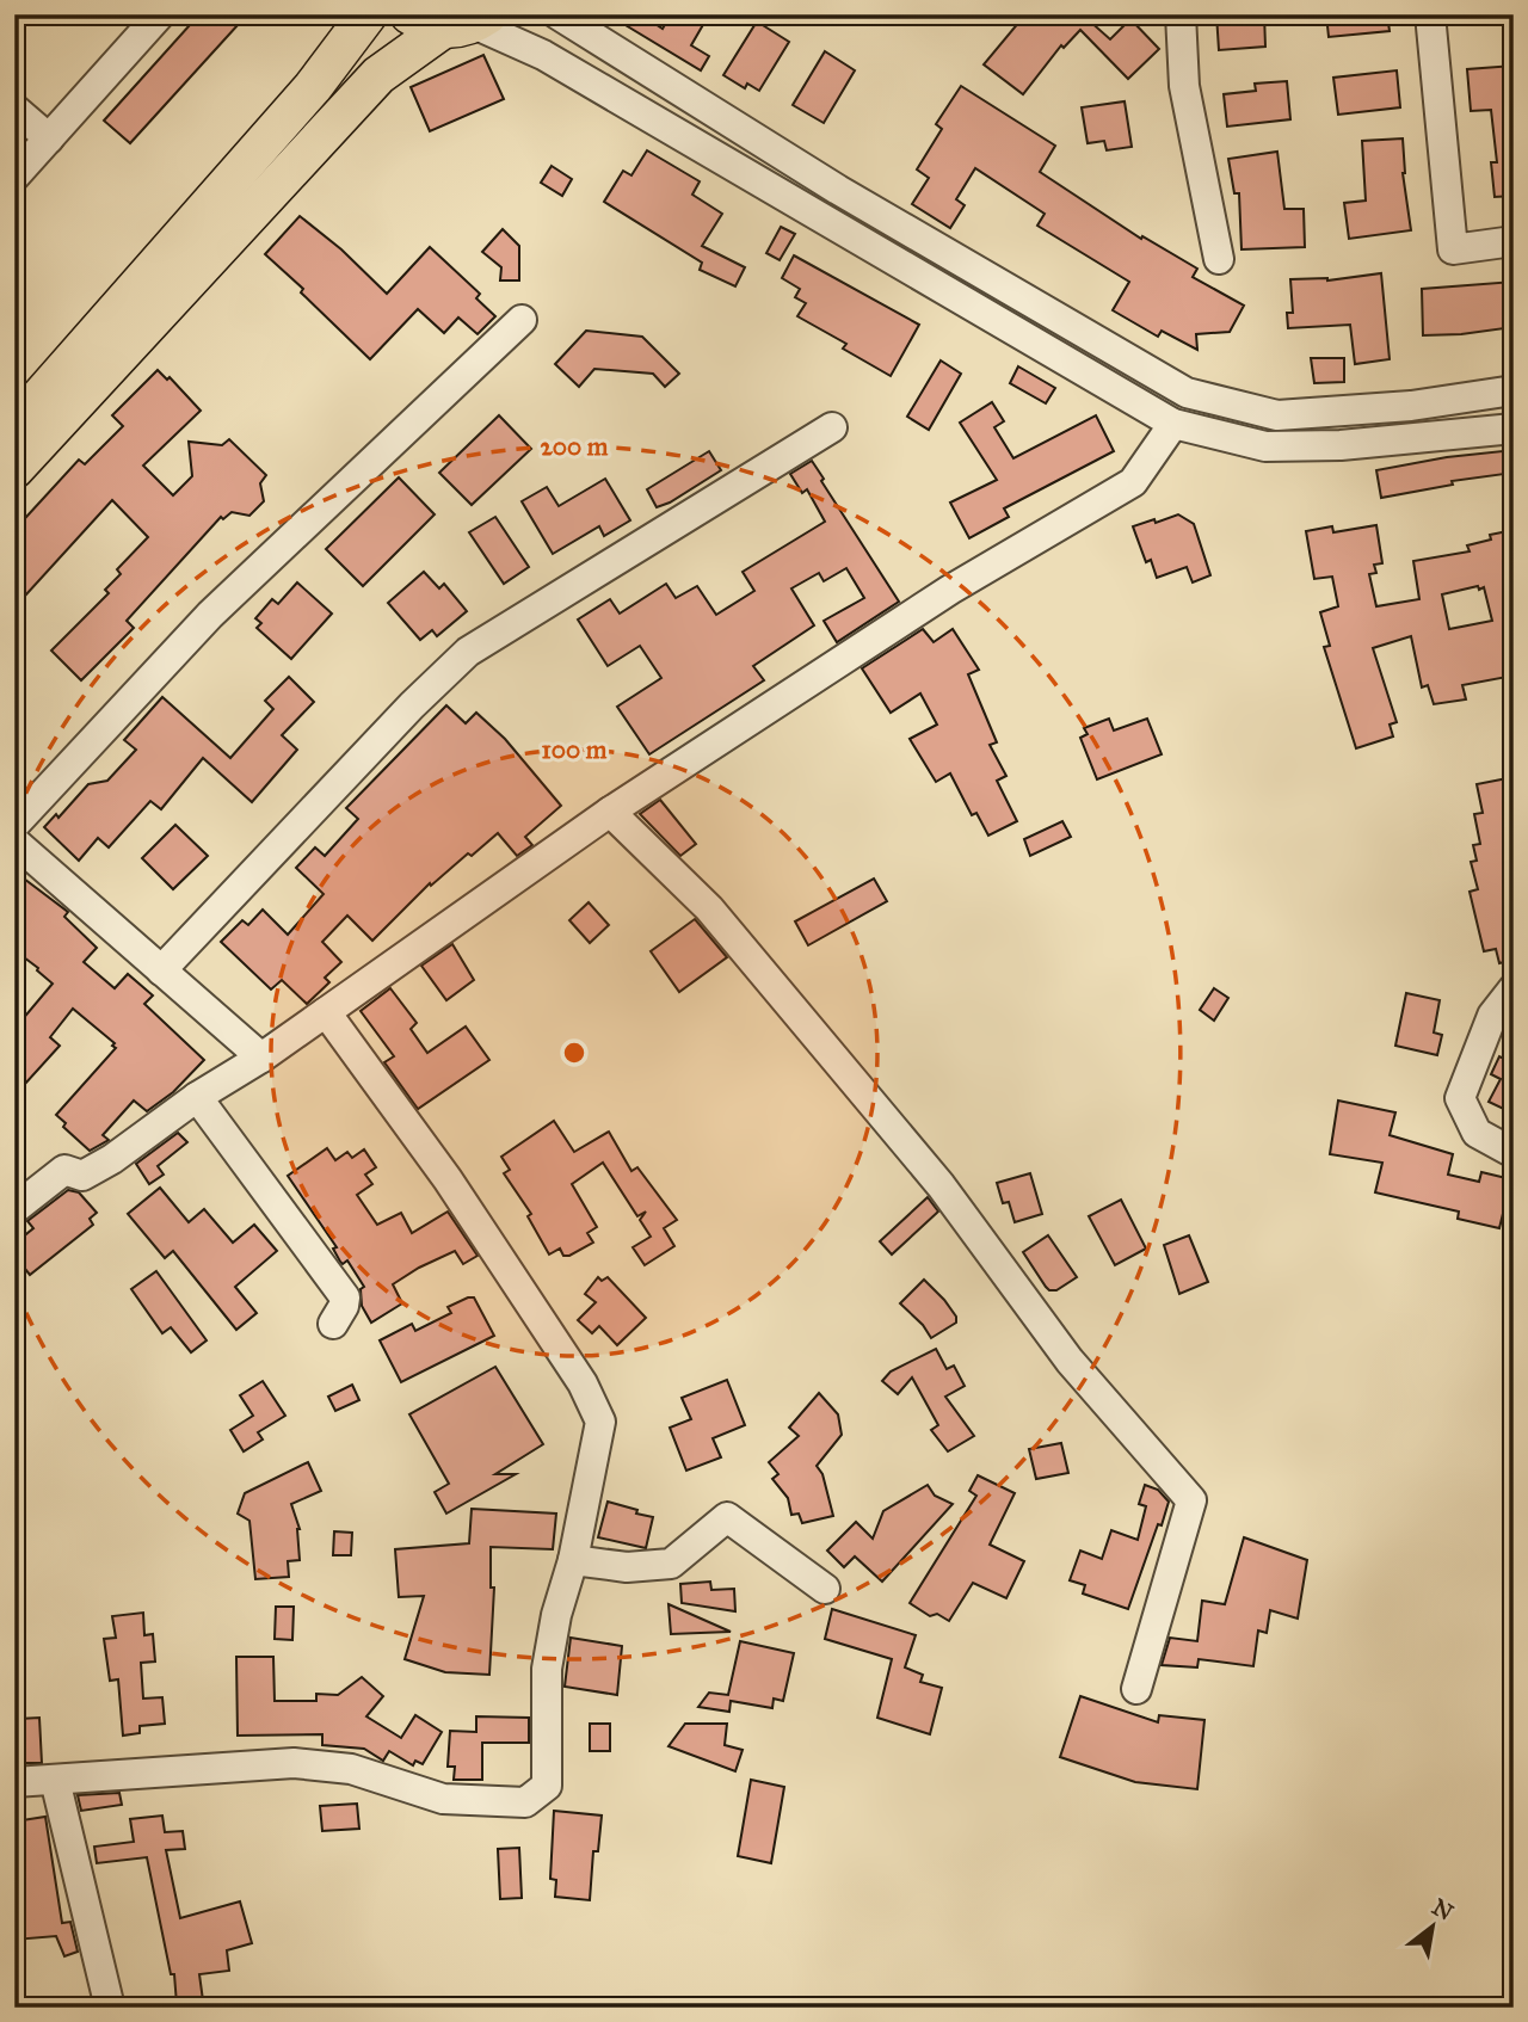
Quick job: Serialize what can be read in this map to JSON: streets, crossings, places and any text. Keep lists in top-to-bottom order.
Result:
{
  "north": "top right",
  "rings": ["200 m", "100 m"]
}
